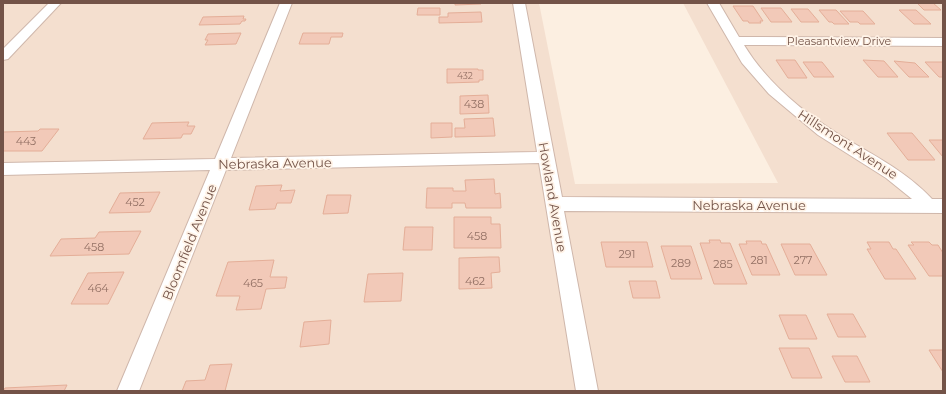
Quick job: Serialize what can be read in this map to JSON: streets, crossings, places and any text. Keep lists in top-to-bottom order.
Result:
{
  "streets": {
    "street": [
      "Pleasantview Drive",
      "Hillsmont Avenue",
      "Nebraska Avenue",
      "Howland Avenue",
      "Bloomfield Avenue"
    ]
  },
  "crossings": [
    ["Pleasantview Drive", "Hillsmont Avenue"],
    ["Hillsmont Avenue", "Nebraska Avenue"],
    ["Nebraska Avenue", "Howland Avenue"],
    ["Nebraska Avenue", "Bloomfield Avenue"]
  ],
  "house_numbers": [
    "432",
    "438",
    "443",
    "452",
    "458",
    "458",
    "291",
    "281",
    "277",
    "289",
    "285",
    "462",
    "465",
    "464"
  ]
}
